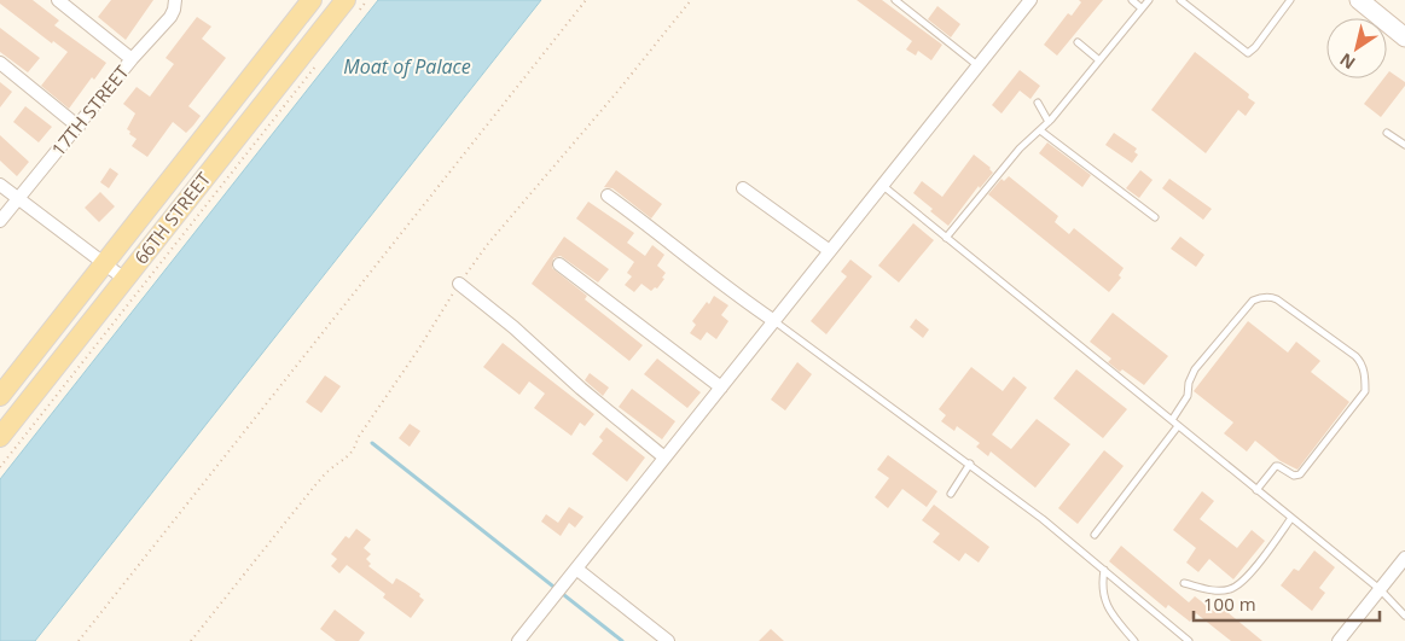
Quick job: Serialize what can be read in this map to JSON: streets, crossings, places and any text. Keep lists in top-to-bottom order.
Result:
{
  "streets": {
    "main road": ["66TH STREET"],
    "street": ["17TH STREET"]
  },
  "water": ["Moat of Palace"],
  "scale_bar": "100 m",
  "north": "bottom left"
}
